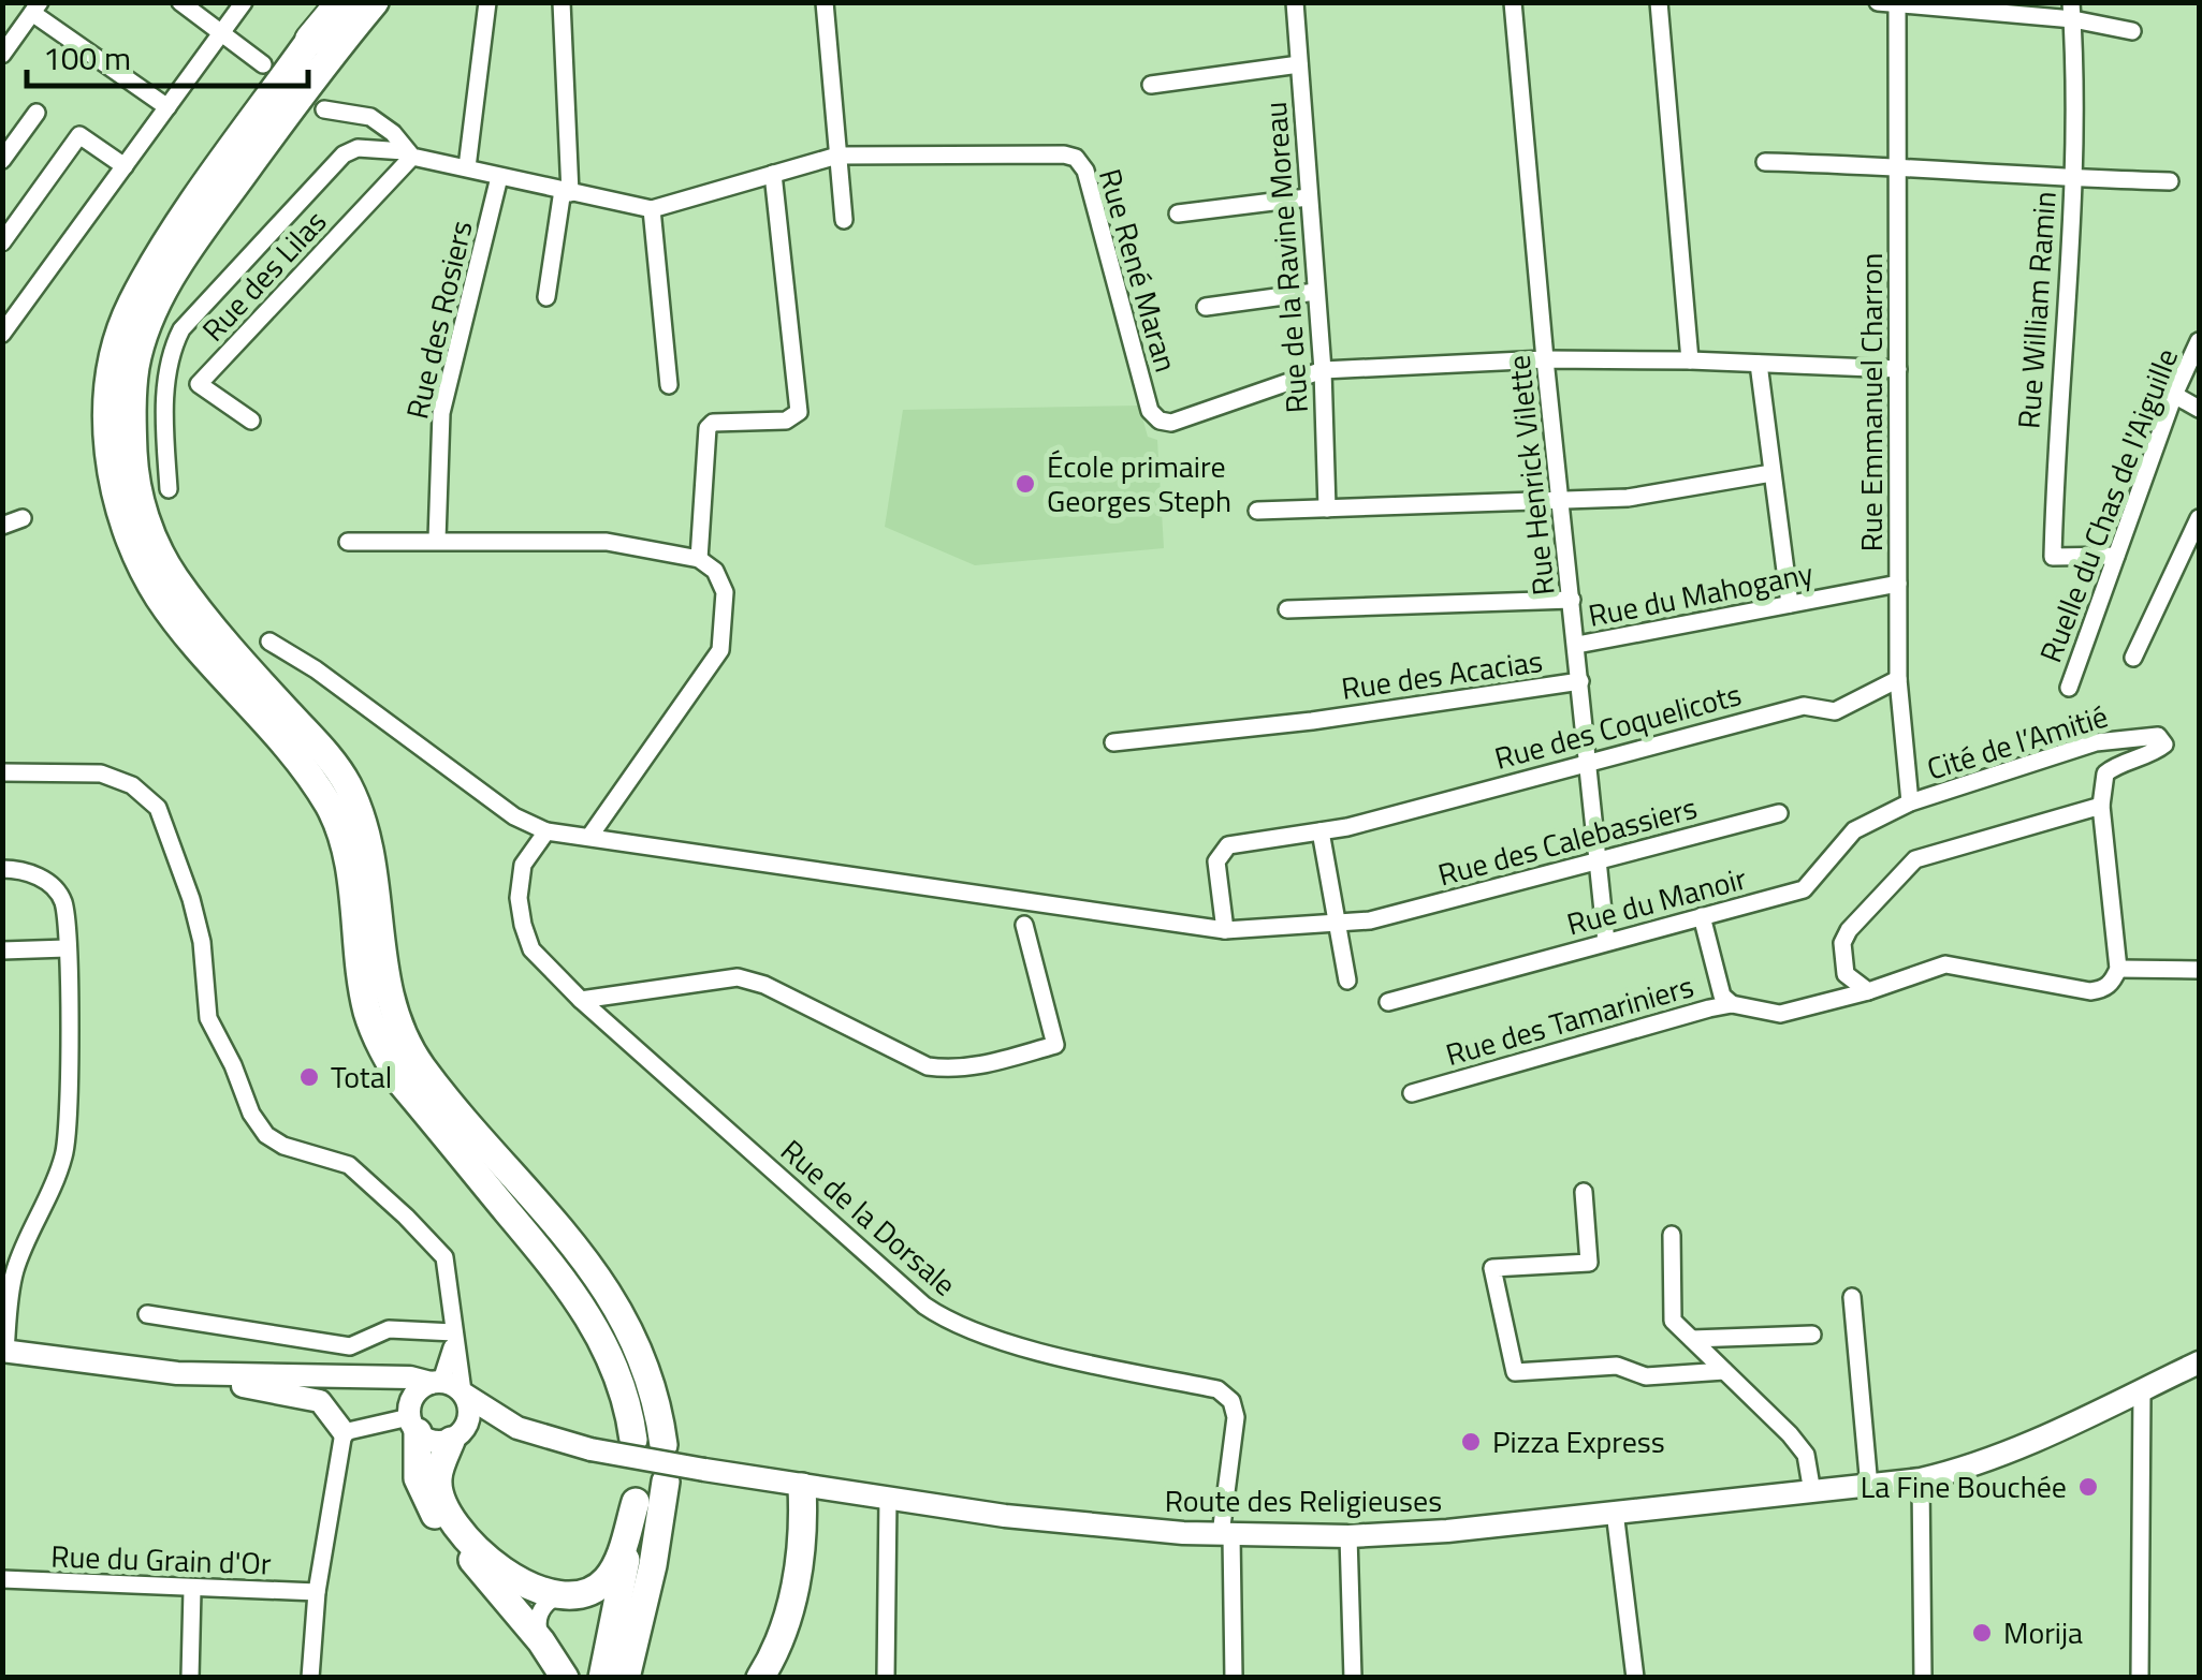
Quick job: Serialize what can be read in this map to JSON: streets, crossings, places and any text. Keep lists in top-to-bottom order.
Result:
{
  "streets": {
    "main road": ["Route des Religieuses"],
    "street": [
      "Rue de la Ravine Moreau",
      "Rue René Maran",
      "Rue des Lilas",
      "Rue William Ramin",
      "Rue des Rosiers",
      "Rue Emmanuel Charron",
      "Rue Henrick Vilette",
      "Ruelle du Chas de l'Aiguille",
      "Rue du Mahogany",
      "Rue des Acacias",
      "Rue des Coquelicots",
      "Cité de l’Amitié",
      "Rue des Calebassiers",
      "Rue du Manoir",
      "Rue des Tamariniers",
      "Rue de la Dorsale",
      "Rue du Grain d'Or"
    ]
  },
  "crossings": [
    ["Rue de la Ravine Moreau", "Rue René Maran"],
    ["Rue William Ramin", "Ruelle du Chas de l'Aiguille"],
    ["Rue Emmanuel Charron", "Rue du Mahogany"],
    ["Rue Emmanuel Charron", "Rue des Coquelicots"],
    ["Rue Emmanuel Charron", "Cité de l’Amitié"],
    ["Rue Emmanuel Charron", "Rue du Manoir"],
    ["Rue Henrick Vilette", "Rue du Mahogany"],
    ["Rue Henrick Vilette", "Rue des Acacias"],
    ["Rue Henrick Vilette", "Rue des Coquelicots"],
    ["Rue Henrick Vilette", "Rue des Calebassiers"],
    ["Rue Henrick Vilette", "Rue du Manoir"],
    ["Rue des Coquelicots", "Rue des Calebassiers"],
    ["Cité de l’Amitié", "Rue du Manoir"],
    ["Rue des Calebassiers", "Rue de la Dorsale"],
    ["Rue de la Dorsale", "Route des Religieuses"]
  ],
  "places": [
    "École primaire Georges Steph",
    "Total",
    "Pizza Express",
    "La Fine Bouchée",
    "Morija"
  ],
  "scale_bar": "100 m"
}
